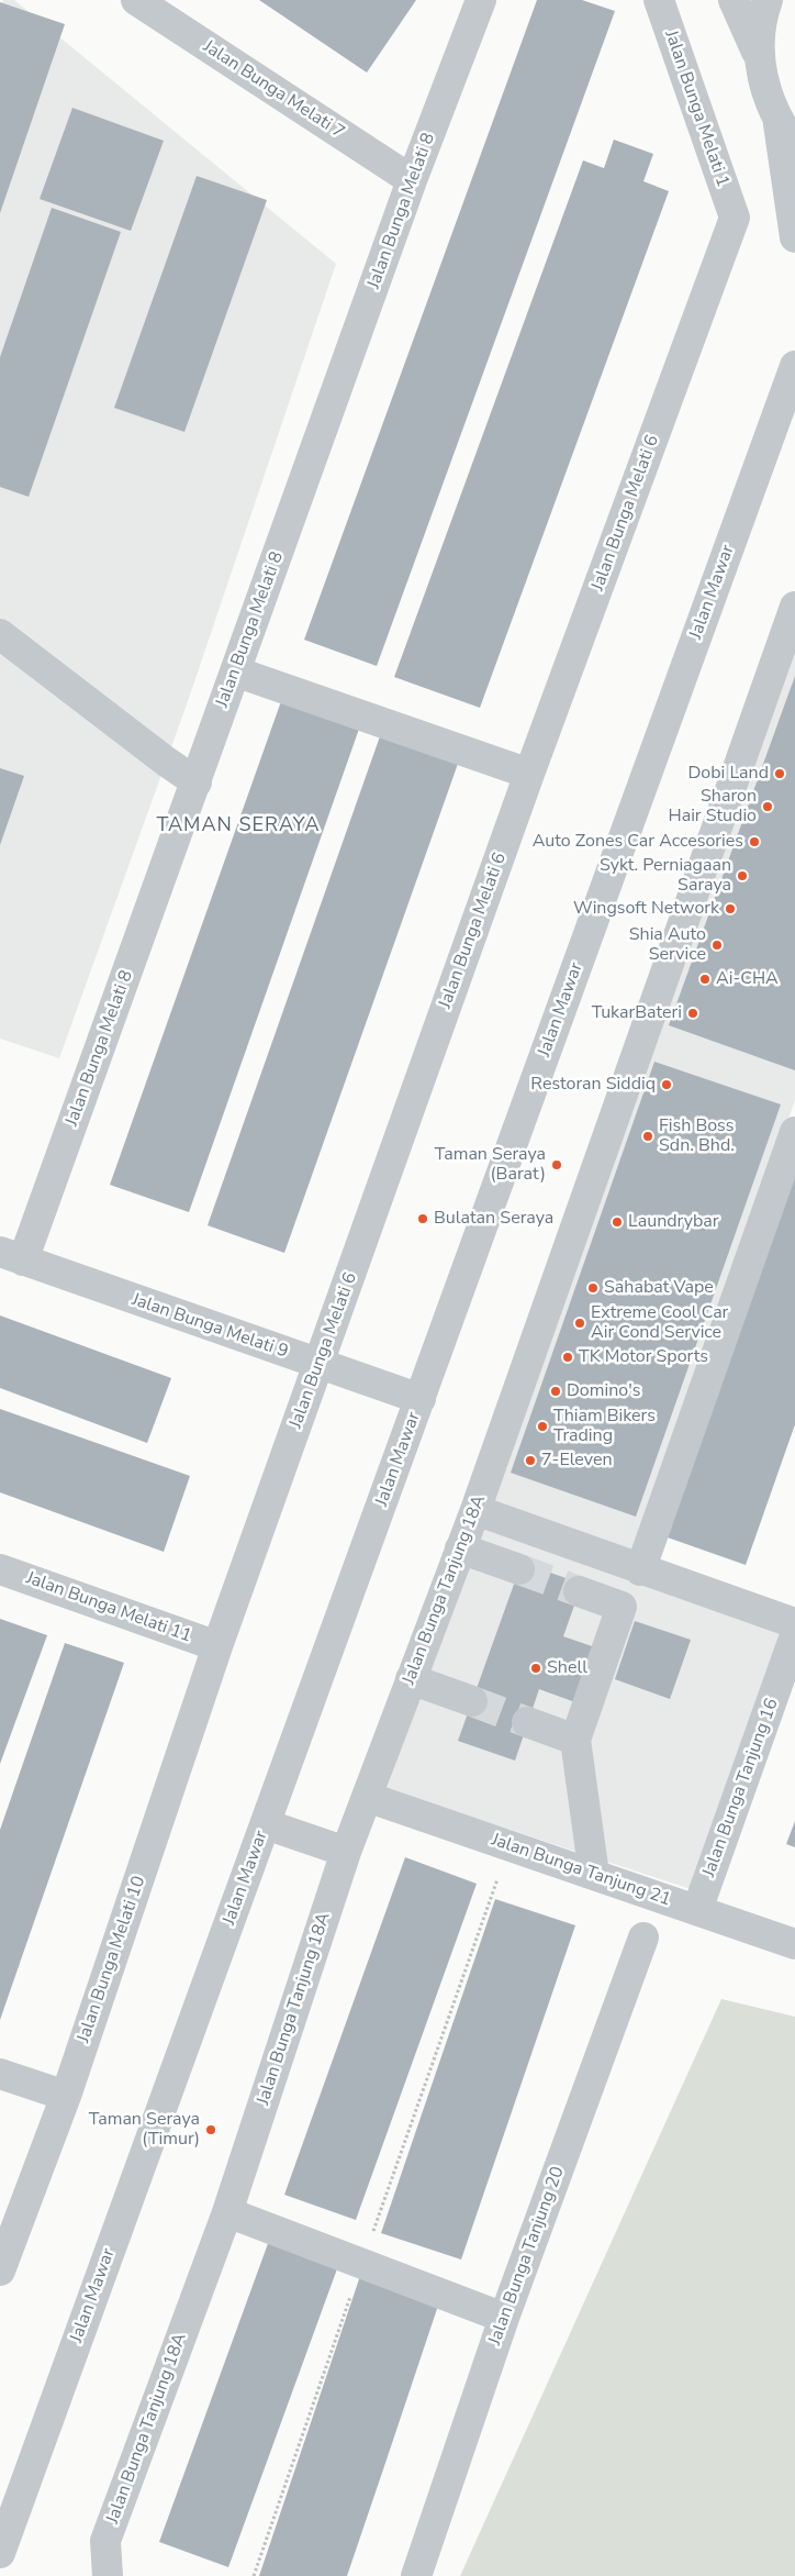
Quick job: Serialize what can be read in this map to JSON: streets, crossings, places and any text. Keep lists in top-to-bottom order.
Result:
{
  "streets": {
    "street": [
      "Jalan Bunga Melati 7",
      "Jalan Bunga Melati 1",
      "Jalan Bunga Melati 8",
      "Jalan Bunga Melati 6",
      "Jalan Mawar",
      "Jalan Bunga Melati 9",
      "Jalan Bunga Tanjung 18A",
      "Jalan Bunga Melati 11",
      "Jalan Bunga Tanjung 16",
      "Jalan Bunga Tanjung 21",
      "Jalan Bunga Melati 10",
      "Jalan Bunga Tanjung 20"
    ]
  },
  "crossings": [
    ["Jalan Bunga Melati 7", "Jalan Bunga Melati 8"],
    ["Jalan Bunga Melati 1", "Jalan Bunga Melati 6"],
    ["Jalan Bunga Melati 8", "Jalan Bunga Melati 9"],
    ["Jalan Bunga Melati 6", "Jalan Bunga Melati 9"],
    ["Jalan Bunga Melati 6", "Jalan Bunga Melati 11"],
    ["Jalan Bunga Melati 6", "Jalan Bunga Melati 10"],
    ["Jalan Mawar", "Jalan Bunga Melati 9"],
    ["Jalan Bunga Tanjung 18A", "Jalan Bunga Tanjung 21"],
    ["Jalan Bunga Melati 11", "Jalan Bunga Melati 10"],
    ["Jalan Bunga Tanjung 16", "Jalan Bunga Tanjung 21"]
  ],
  "districts": ["TAMAN SERAYA"],
  "places": [
    "Dobi Land",
    "Sharon Hair Studio",
    "Auto Zones Car Accesories",
    "Sykt. Perniagaan Saraya",
    "Wingsoft Network",
    "Shia Auto Service",
    "Ai-CHA",
    "TukarBateri",
    "Restoran Siddiq",
    "Fish Boss Sdn. Bhd.",
    "Taman Seraya (Barat)",
    "Bulatan Seraya",
    "Laundrybar",
    "Sahabat Vape",
    "Extreme Cool Car Air Cond Service",
    "TK Motor Sports",
    "Domino's",
    "Thiam Bikers Trading",
    "7-Eleven",
    "Shell",
    "Taman Seraya (Timur)"
  ]
}
